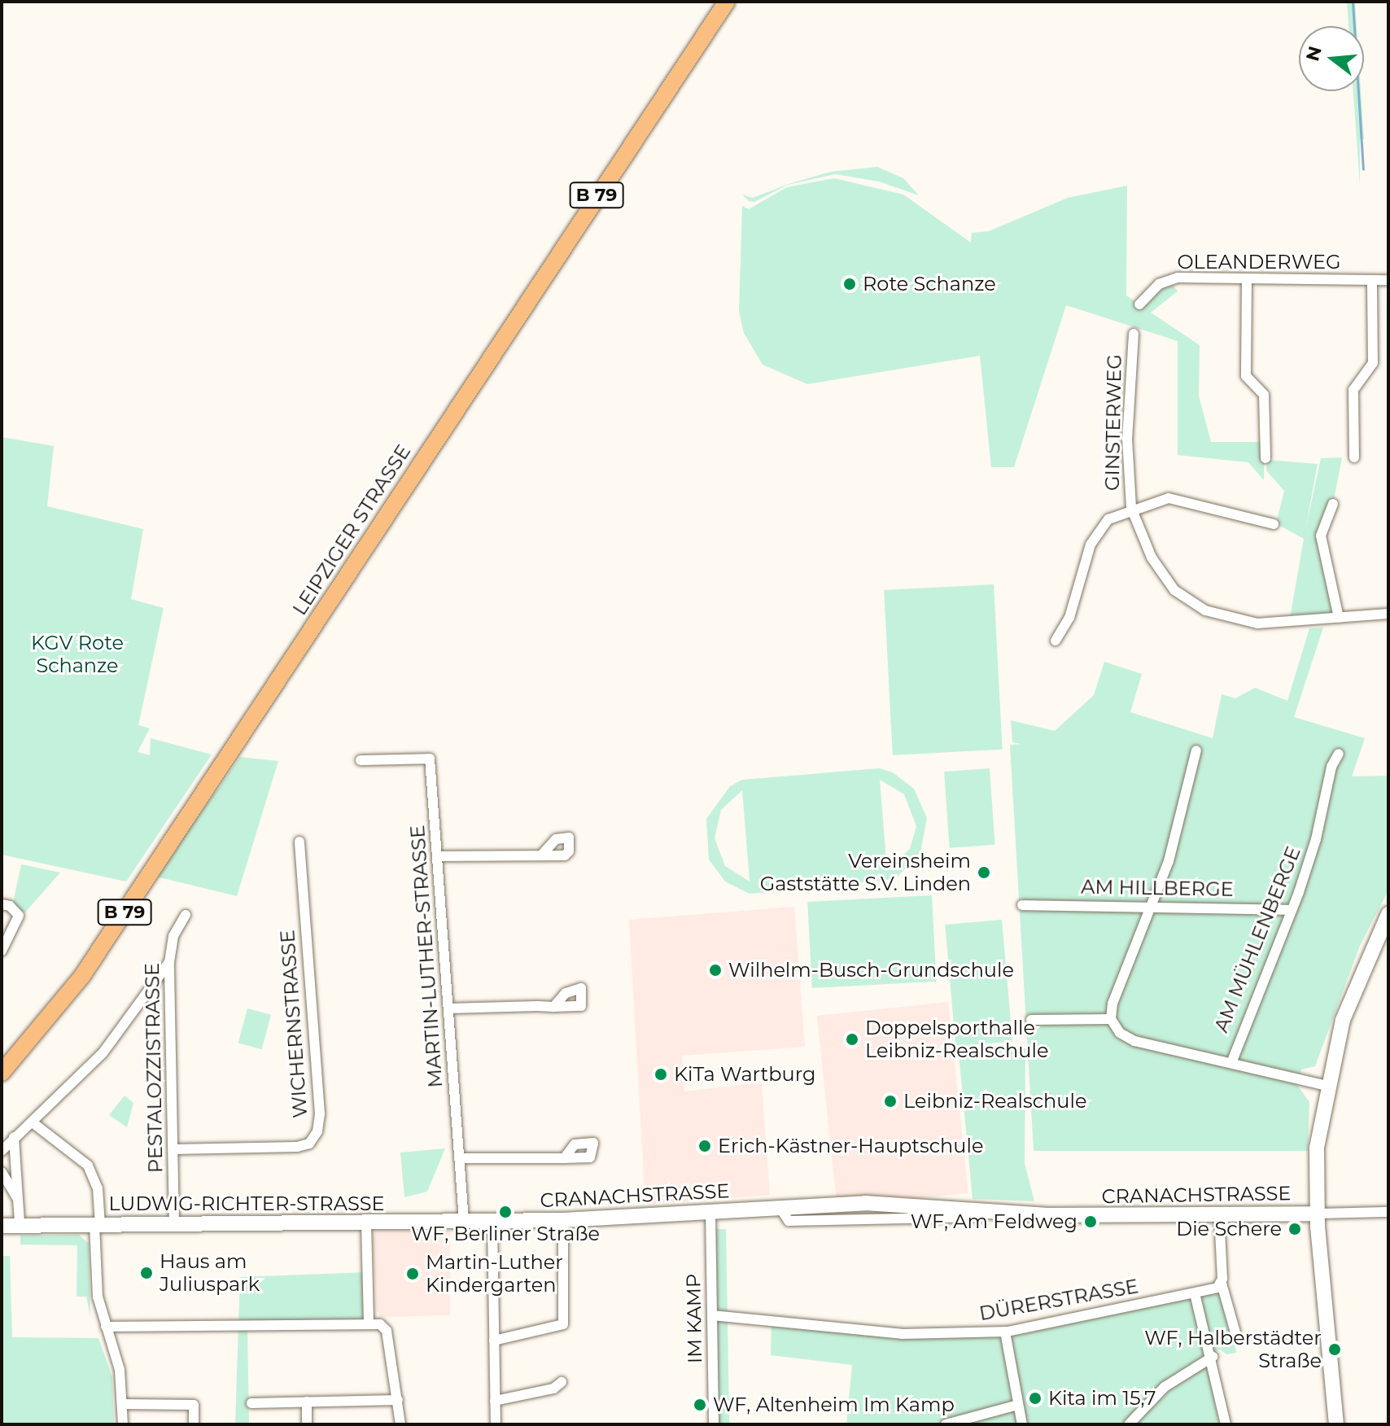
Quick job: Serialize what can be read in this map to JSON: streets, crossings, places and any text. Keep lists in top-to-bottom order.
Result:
{
  "streets": {
    "main road": ["B 79", "LEIPZIGER STRASSE"],
    "street": [
      "OLEANDERWEG",
      "GINSTERWEG",
      "AM HILLBERGE",
      "AM MÜHLENBERGE",
      "MARTIN-LUTHER-STRASSE",
      "WICHERNSTRASSE",
      "PESTALOZZISTRASSE",
      "CRANACHSTRASSE",
      "LUDWIG-RICHTER-STRASSE",
      "DÜRERSTRASSE",
      "IM KAMP"
    ]
  },
  "crossings": [
    ["AM HILLBERGE", "AM MÜHLENBERGE"],
    ["MARTIN-LUTHER-STRASSE", "LUDWIG-RICHTER-STRASSE"],
    ["WICHERNSTRASSE", "PESTALOZZISTRASSE"],
    ["PESTALOZZISTRASSE", "LUDWIG-RICHTER-STRASSE"],
    ["CRANACHSTRASSE", "LUDWIG-RICHTER-STRASSE"],
    ["CRANACHSTRASSE", "IM KAMP"],
    ["DÜRERSTRASSE", "IM KAMP"]
  ],
  "parks": ["KGV Rote Schanze"],
  "places": [
    "Rote Schanze",
    "Vereinsheim Gaststätte S.V. Linden",
    "Wilhelm-Busch-Grundschule",
    "Doppelsporthalle Leibniz-Realschule",
    "KiTa Wartburg",
    "Leibniz-Realschule",
    "Erich-Kästner-Hauptschule",
    "WF, Berliner Straße",
    "WF, Am Feldweg",
    "Die Schere",
    "Haus am Juliuspark",
    "Martin-Luther Kindergarten",
    "WF, Halberstädter Straße",
    "Kita im 15,7",
    "WF, Altenheim Im Kamp"
  ],
  "north": "left"
}
